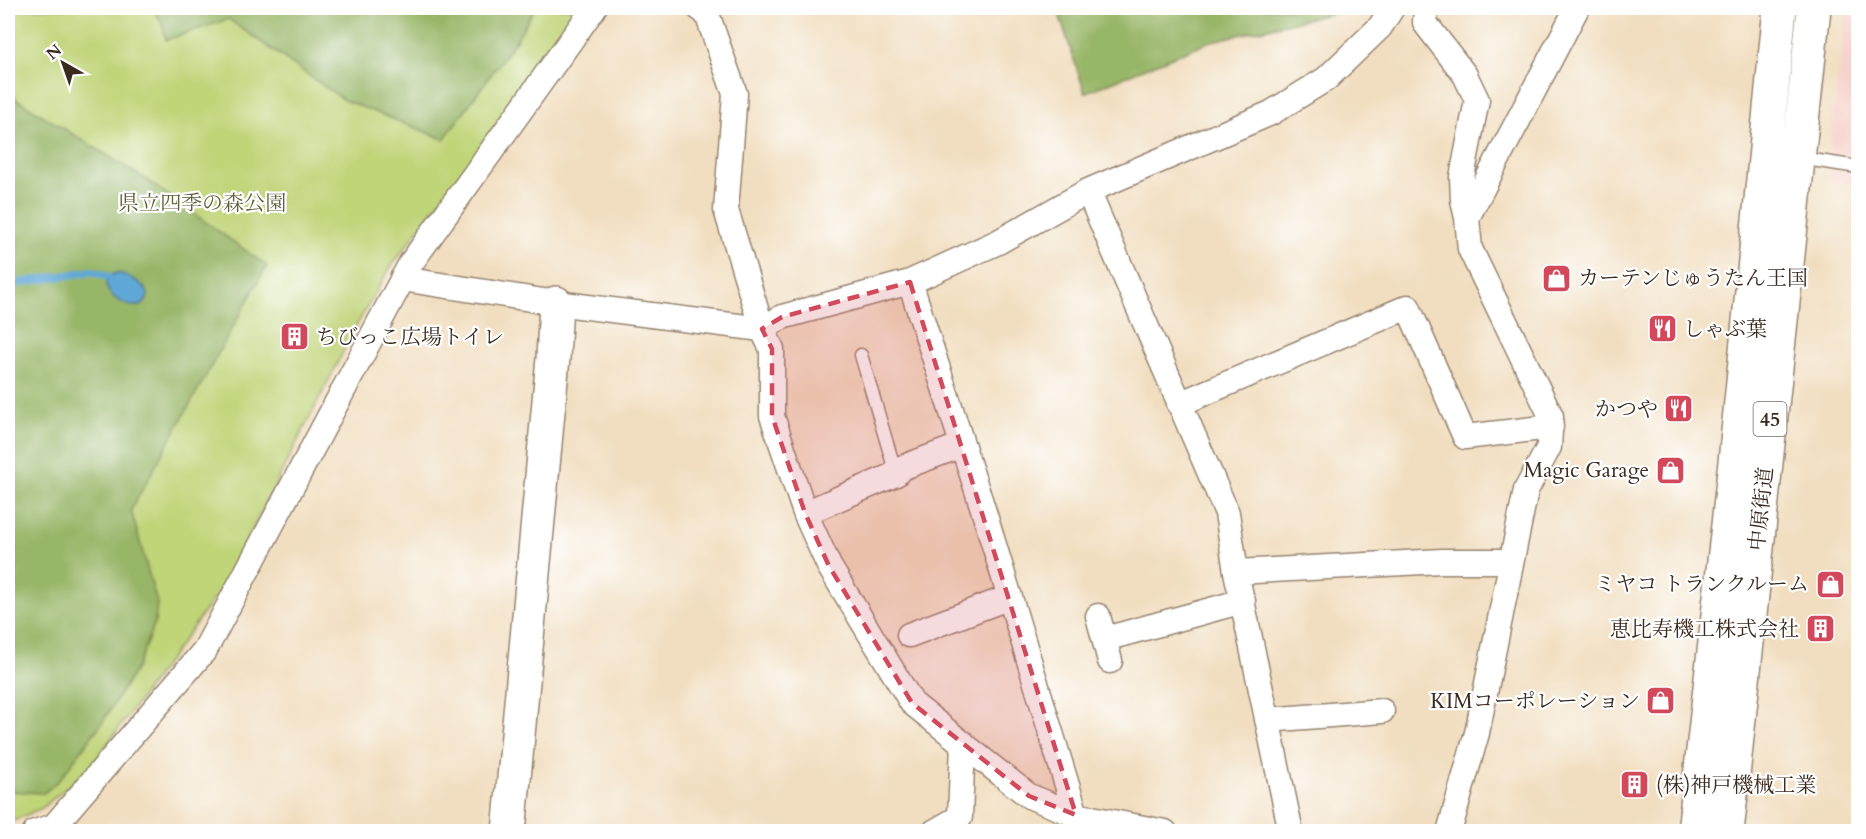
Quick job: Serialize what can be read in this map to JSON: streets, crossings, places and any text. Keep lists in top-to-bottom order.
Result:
{
  "streets": {
    "main road": ["45", "中原街道"]
  },
  "parks": ["県立四季の森公園"],
  "places": {
    "shop": [
      "カーテンじゅうたん王国",
      "Magic Garage",
      "ミヤコ トランクルーム",
      "KIMコーポレーション"
    ],
    "restaurant": ["しゃぶ葉", "かつや"],
    "building": ["ちびっこ広場トイレ", "恵比寿機工株式会社", "(株)神戸機械工業"]
  },
  "north": "top left"
}
